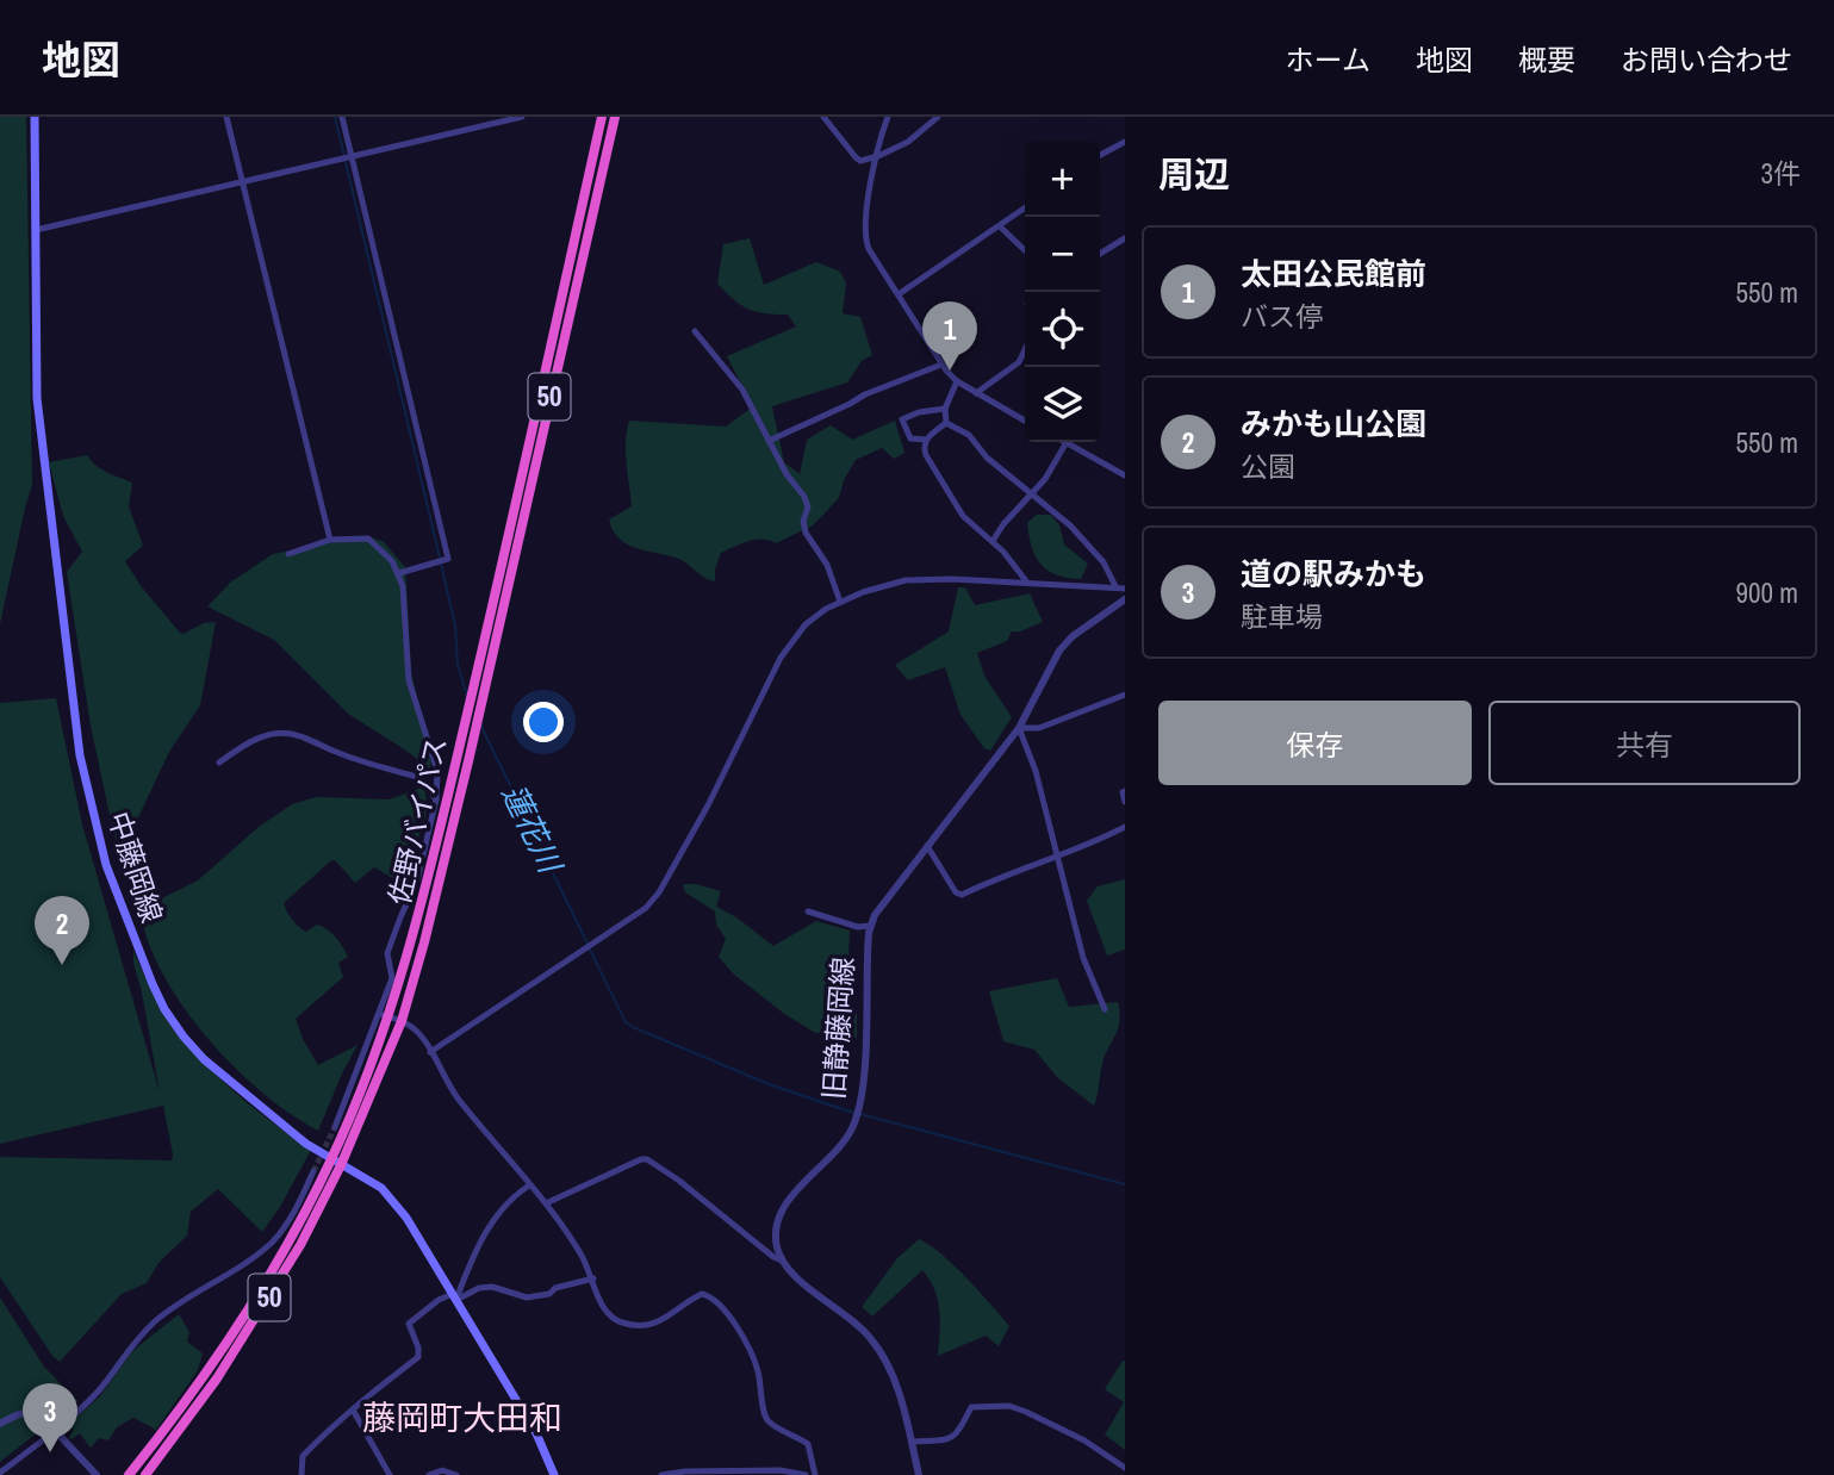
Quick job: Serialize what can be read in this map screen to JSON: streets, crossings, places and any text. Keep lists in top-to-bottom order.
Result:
{
  "streets": {
    "highway": ["50", "佐野バイパス"],
    "main road": ["中藤岡線"],
    "street": ["旧静藤岡線"]
  },
  "crossings": [
    ["佐野バイパス", "中藤岡線"]
  ],
  "districts": ["藤岡町大田和"],
  "water": ["蓮花川"],
  "page": {
    "header": "地図",
    "nav": [
      "ホーム",
      "地図",
      "概要",
      "お問い合わせ"
    ],
    "heading": ["周辺", "3件"],
    "map_buttons": ["+", "−"],
    "list": [
      {
        "mark": "1",
        "name": "太田公民館前",
        "note": "バス停",
        "value": "550 m"
      },
      {
        "mark": "2",
        "name": "みかも山公園",
        "note": "公園",
        "value": "550 m"
      },
      {
        "mark": "3",
        "name": "道の駅みかも",
        "note": "駐車場",
        "value": "900 m"
      }
    ],
    "pins": ["1", "2", "3"],
    "buttons": ["保存", "共有"]
  }
}
